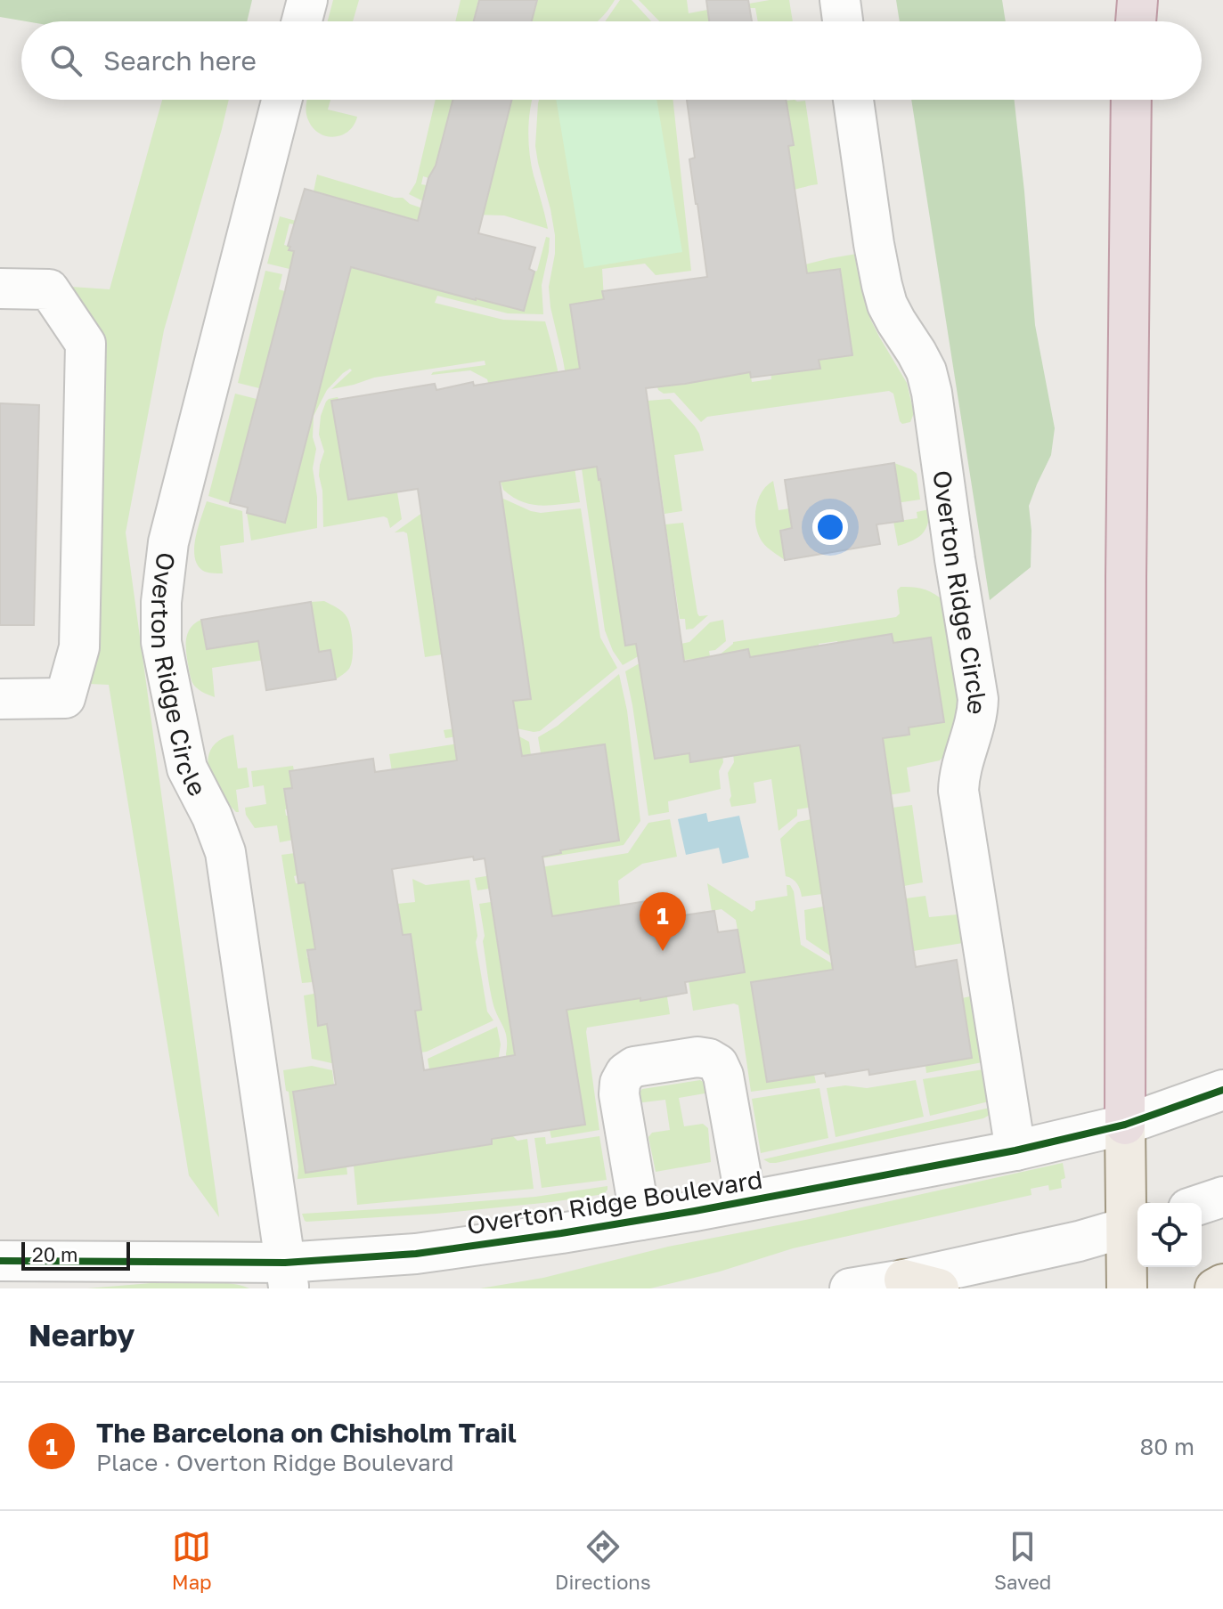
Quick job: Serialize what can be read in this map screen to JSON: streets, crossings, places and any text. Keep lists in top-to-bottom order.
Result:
{
  "streets": {
    "street": ["Overton Ridge Circle", "Overton Ridge Boulevard"]
  },
  "crossings": [
    ["Overton Ridge Circle", "Overton Ridge Boulevard"]
  ],
  "scale_bar": "20 m",
  "page": {
    "search": "Search here",
    "pins": "1",
    "scale": "20 m",
    "heading": "Nearby",
    "list": [
      {
        "mark": "1",
        "name": "The Barcelona on Chisholm Trail",
        "note": "Place · Overton Ridge Boulevard",
        "value": "80 m"
      }
    ],
    "nav": ["Map", "Directions", "Saved"]
  }
}
